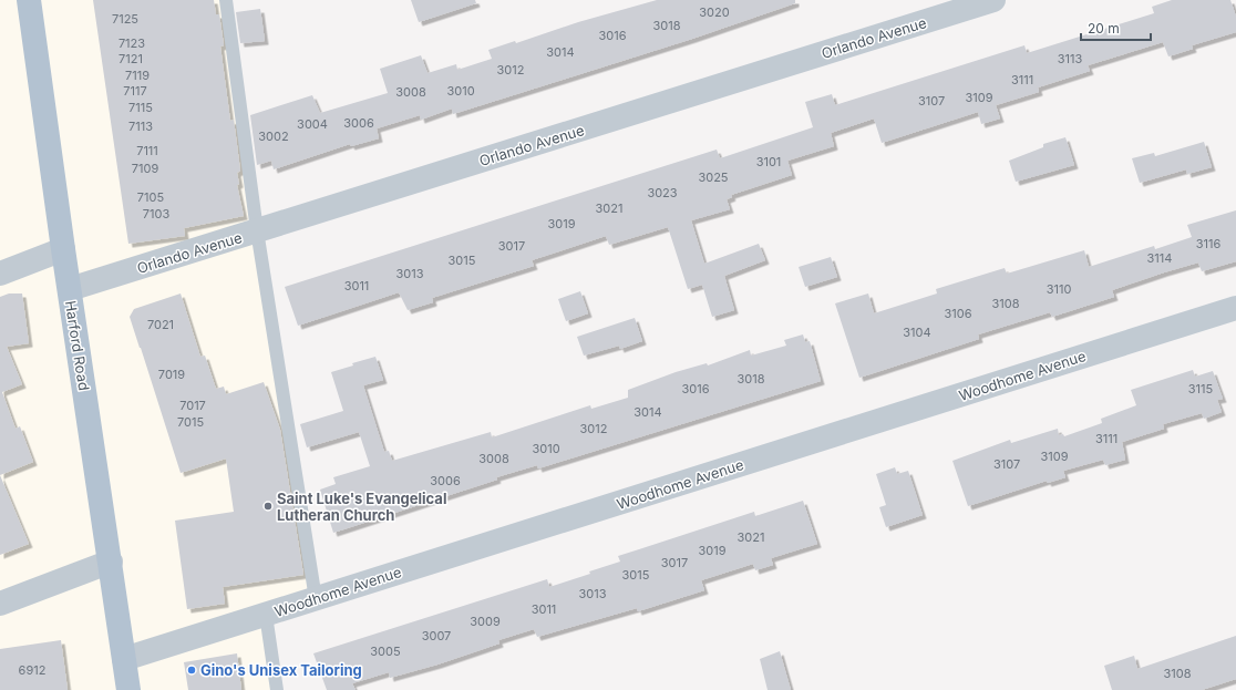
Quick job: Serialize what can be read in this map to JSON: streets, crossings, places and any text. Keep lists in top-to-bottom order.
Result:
{
  "streets": {
    "main road": ["Harford Road"],
    "street": ["Orlando Avenue", "Woodhome Avenue"]
  },
  "crossings": [
    ["Orlando Avenue", "Harford Road"],
    ["Harford Road", "Woodhome Avenue"]
  ],
  "places": ["Saint Luke's Evangelical Lutheran Church", "Gino's Unisex Tailoring"],
  "house_numbers": [
    "3020",
    "7125",
    "3018",
    "3016",
    "7123",
    "3014",
    "7121",
    "3113",
    "3012",
    "7119",
    "3111",
    "7117",
    "3010",
    "3008",
    "3109",
    "3107",
    "7115",
    "3006",
    "3004",
    "7113",
    "3002",
    "7111",
    "3101",
    "7109",
    "3025",
    "3023",
    "7105",
    "3021",
    "7103",
    "3019",
    "3116",
    "3017",
    "3114",
    "3015",
    "3013",
    "3011",
    "3110",
    "3108",
    "3106",
    "7021",
    "3104",
    "7019",
    "3018",
    "3016",
    "3115",
    "7017",
    "3014",
    "7015",
    "3012",
    "3111",
    "3010",
    "3109",
    "3008",
    "3107",
    "3006",
    "3021",
    "3019",
    "3017",
    "3015",
    "3013",
    "3011",
    "3009",
    "3007",
    "3005",
    "6912",
    "3108"
  ],
  "scale_bar": "20 m"
}
